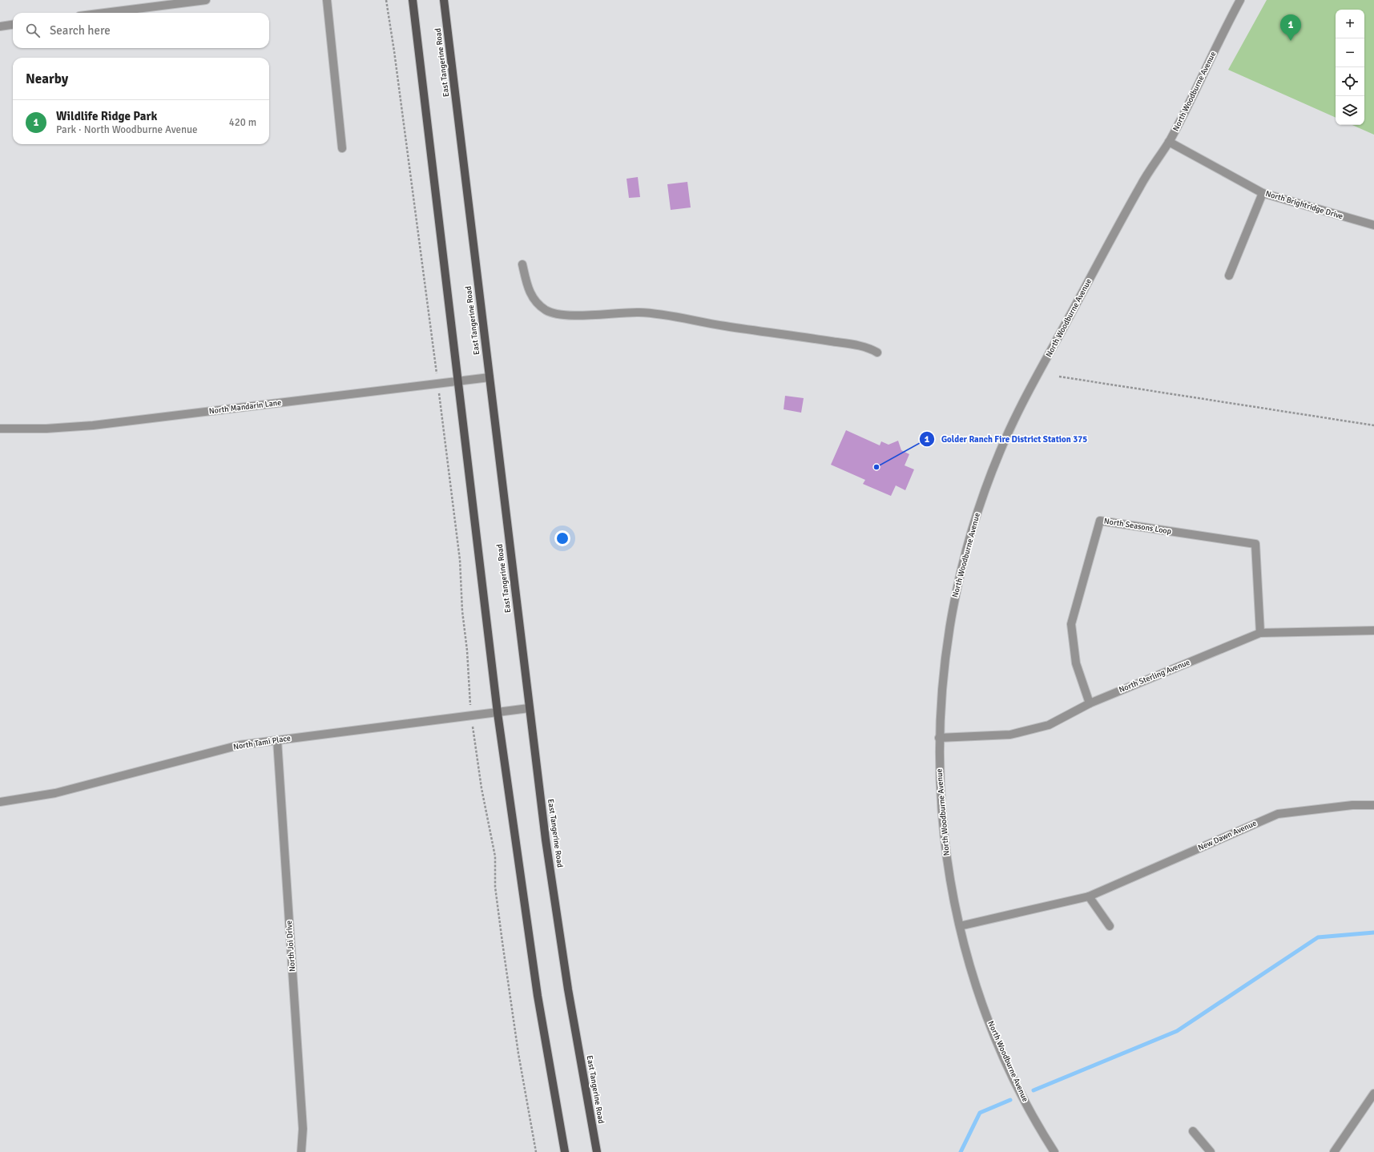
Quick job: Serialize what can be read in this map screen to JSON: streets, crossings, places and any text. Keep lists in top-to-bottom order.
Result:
{
  "streets": {
    "main road": ["East Tangerine Road"],
    "street": [
      "North Woodburne Avenue",
      "North Brightridge Drive",
      "North Mandarin Lane",
      "North Seasons Loop",
      "North Sterling Avenue",
      "North Tami Place",
      "New Dawn Avenue",
      "North Joi Drive"
    ]
  },
  "crossings": [
    ["East Tangerine Road", "North Mandarin Lane"],
    ["East Tangerine Road", "North Tami Place"],
    ["North Woodburne Avenue", "North Brightridge Drive"],
    ["North Woodburne Avenue", "North Sterling Avenue"],
    ["North Woodburne Avenue", "New Dawn Avenue"],
    ["North Seasons Loop", "North Sterling Avenue"],
    ["North Tami Place", "North Joi Drive"]
  ],
  "places": ["Golder Ranch Fire District Station 375"],
  "page": {
    "map_buttons": ["+", "−"],
    "search": "Search here",
    "pins": "1",
    "heading": "Nearby",
    "list": [
      {
        "mark": "1",
        "name": "Wildlife Ridge Park",
        "note": "Park · North Woodburne Avenue",
        "value": "420 m"
      }
    ]
  }
}
